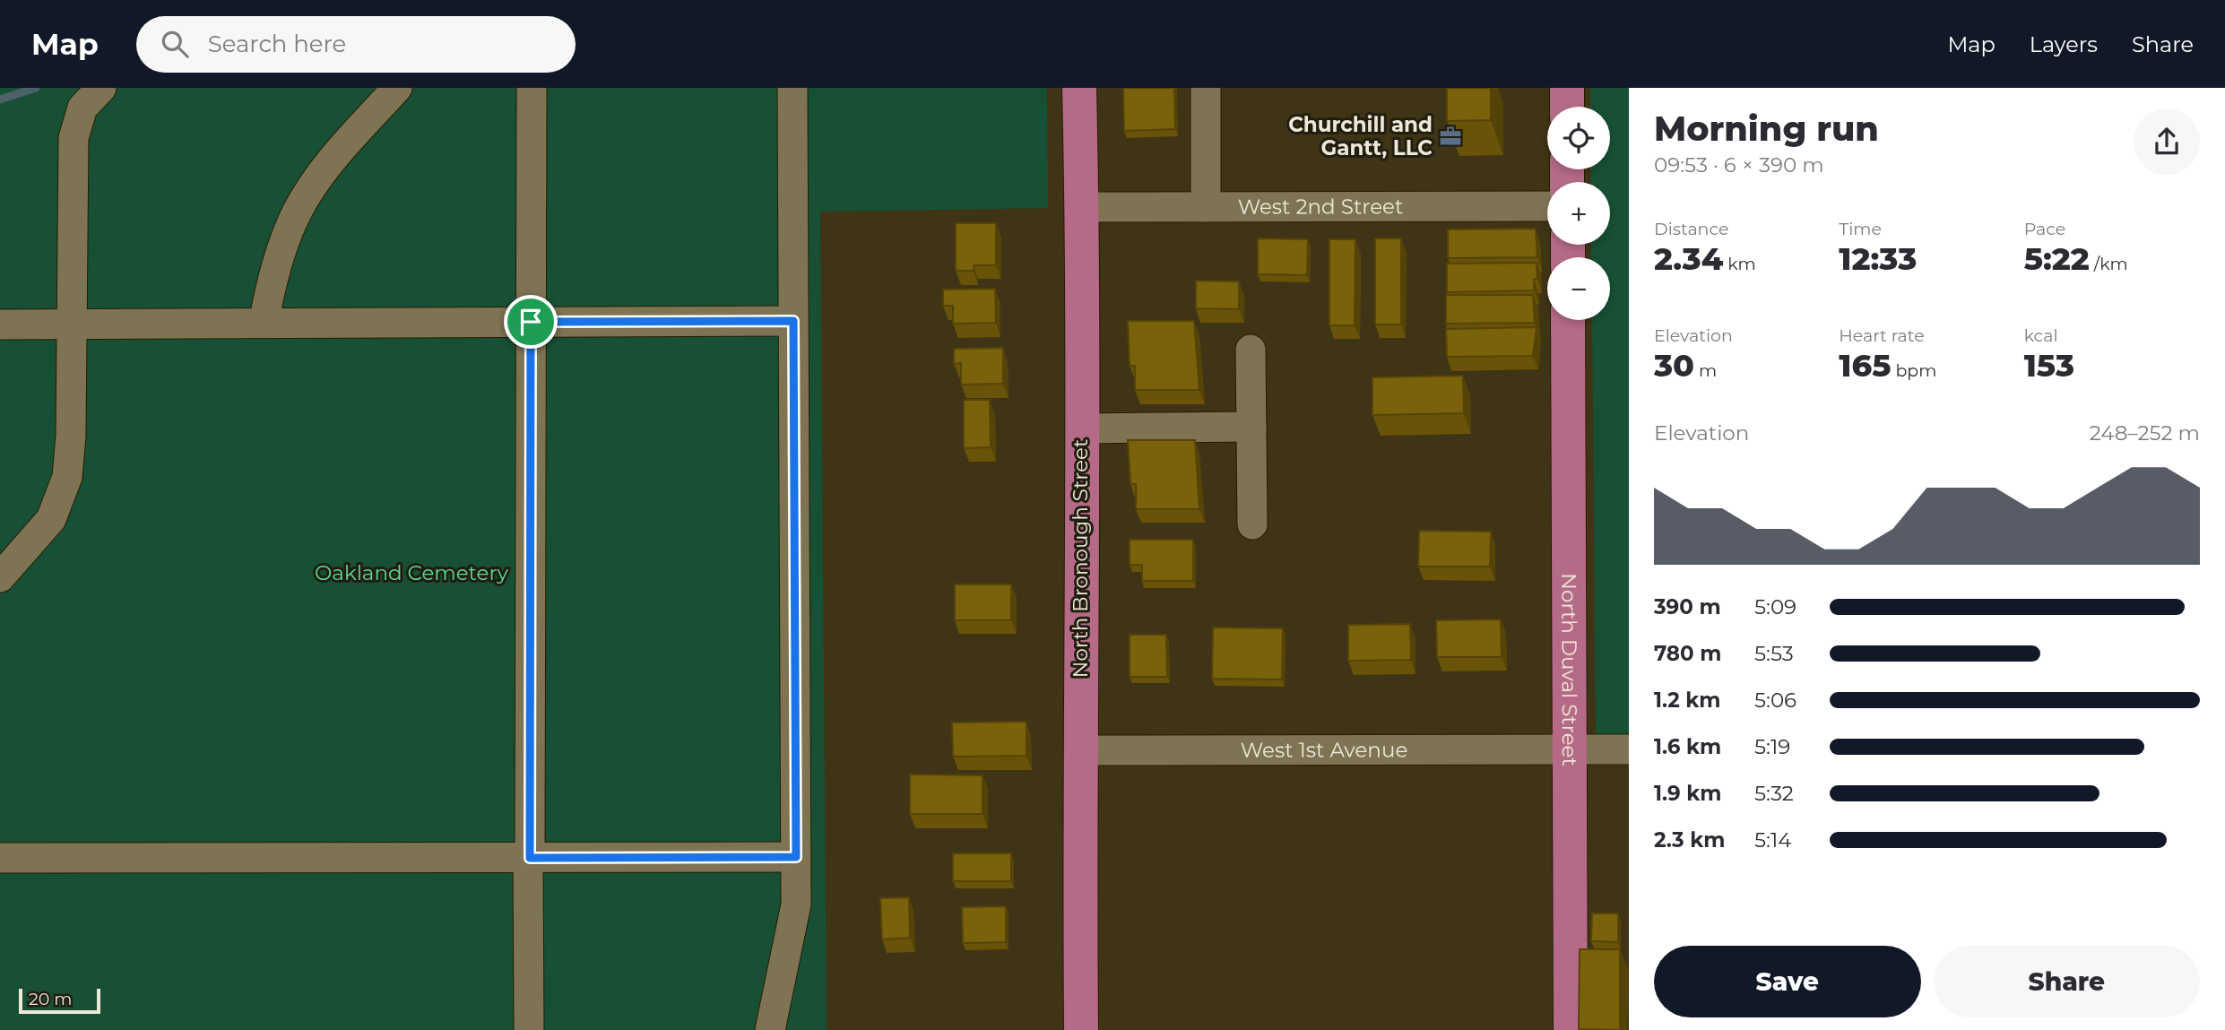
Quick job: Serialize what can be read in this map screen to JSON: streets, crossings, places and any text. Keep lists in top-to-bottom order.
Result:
{
  "streets": {
    "main road": ["North Bronough Street", "North Duval Street"],
    "street": ["West 2nd Street", "West 1st Avenue"]
  },
  "crossings": [
    ["West 2nd Street", "North Bronough Street"],
    ["North Bronough Street", "West 1st Avenue"],
    ["North Duval Street", "West 1st Avenue"]
  ],
  "parks": ["Oakland Cemetery"],
  "places": {
    "office": ["Churchill and Gantt, LLC"]
  },
  "scale_bar": "20 m",
  "page": {
    "header": "Map",
    "search": "Search here",
    "nav": ["Map", "Layers", "Share"],
    "heading": ["Morning run", "09:53 · 6 × 390 m"],
    "map_buttons": ["+", "−"],
    "stats": [
      ["Distance", "2.34 km"],
      ["Time", "12:33"],
      ["Pace", "5:22 /km"],
      ["Elevation", "30 m"],
      ["Heart rate", "165 bpm"],
      ["kcal", "153"]
    ],
    "chart": ["Elevation", "248–252 m"],
    "list": [
      {
        "name": "390 m",
        "note": "5:09"
      },
      {
        "name": "780 m",
        "note": "5:53"
      },
      {
        "name": "1.2 km",
        "note": "5:06"
      },
      {
        "name": "1.6 km",
        "note": "5:19"
      },
      {
        "name": "1.9 km",
        "note": "5:32"
      },
      {
        "name": "2.3 km",
        "note": "5:14"
      }
    ],
    "buttons": ["Save", "Share"],
    "scale": "20 m"
  }
}
